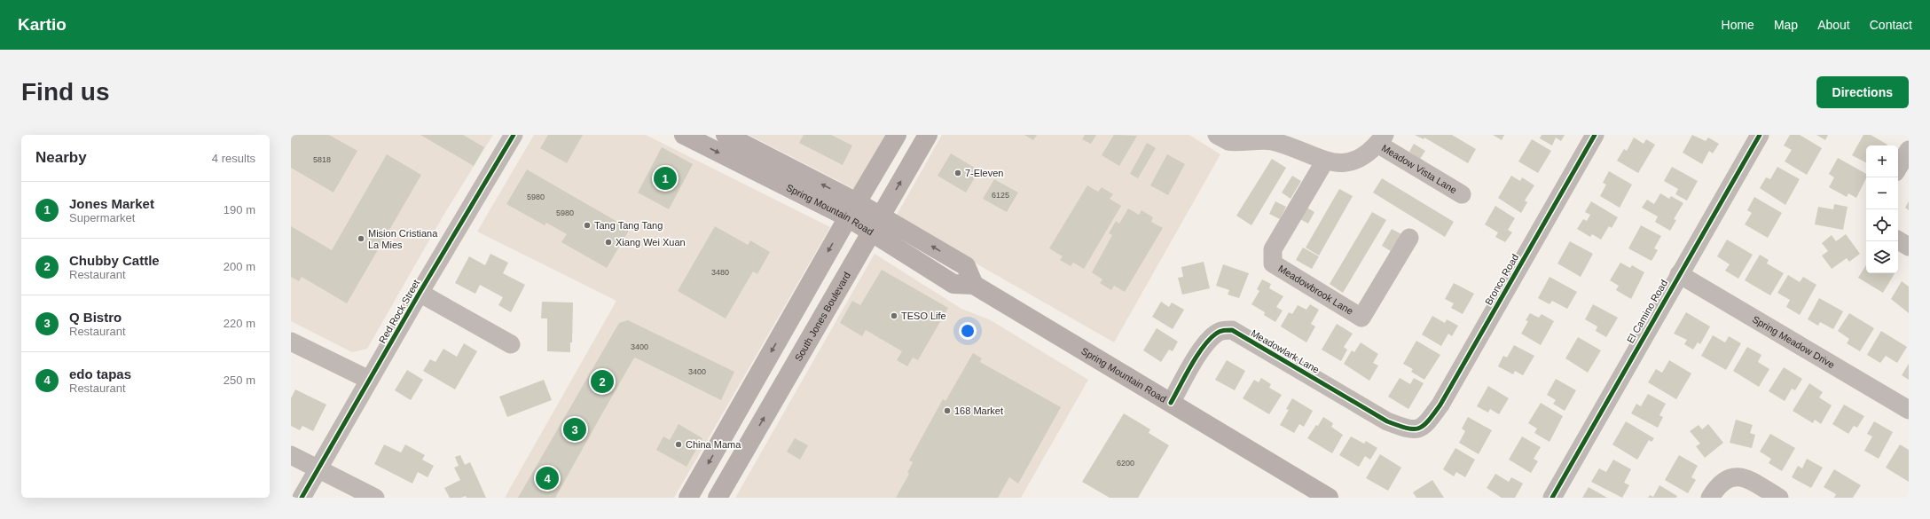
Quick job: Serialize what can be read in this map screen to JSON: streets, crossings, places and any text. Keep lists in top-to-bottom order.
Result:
{
  "streets": {
    "main road": ["Spring Mountain Road", "South Jones Boulevard"],
    "street": [
      "Meadow Vista Lane",
      "Bronco Road",
      "Meadowbrook Lane",
      "Red Rock Street",
      "El Camino Road",
      "Spring Meadow Drive",
      "Meadowlark Lane"
    ]
  },
  "crossings": [
    ["Spring Mountain Road", "South Jones Boulevard"],
    ["Spring Mountain Road", "Meadowlark Lane"],
    ["Bronco Road", "Meadowlark Lane"],
    ["El Camino Road", "Spring Meadow Drive"]
  ],
  "places": [
    "7-Eleven",
    "Tang Tang Tang",
    "Mision Cristiana La Mies",
    "Xiang Wei Xuan",
    "TESO Life",
    "168 Market",
    "China Mama"
  ],
  "house_numbers": [
    "5818",
    "6125",
    "5980",
    "5980",
    "3480",
    "3400",
    "3400",
    "6200"
  ],
  "page": {
    "header": "Kartio",
    "nav": [
      "Home",
      "Map",
      "About",
      "Contact"
    ],
    "buttons": "Directions",
    "title": "Find us",
    "heading": ["Nearby", "4 results"],
    "map_buttons": ["+", "−"],
    "pins": [
      "1",
      "2",
      "3",
      "4"
    ],
    "list": [
      {
        "mark": "1",
        "name": "Jones Market",
        "note": "Supermarket",
        "value": "190 m"
      },
      {
        "mark": "2",
        "name": "Chubby Cattle",
        "note": "Restaurant",
        "value": "200 m"
      },
      {
        "mark": "3",
        "name": "Q Bistro",
        "note": "Restaurant",
        "value": "220 m"
      },
      {
        "mark": "4",
        "name": "edo tapas",
        "note": "Restaurant",
        "value": "250 m"
      }
    ]
  }
}
